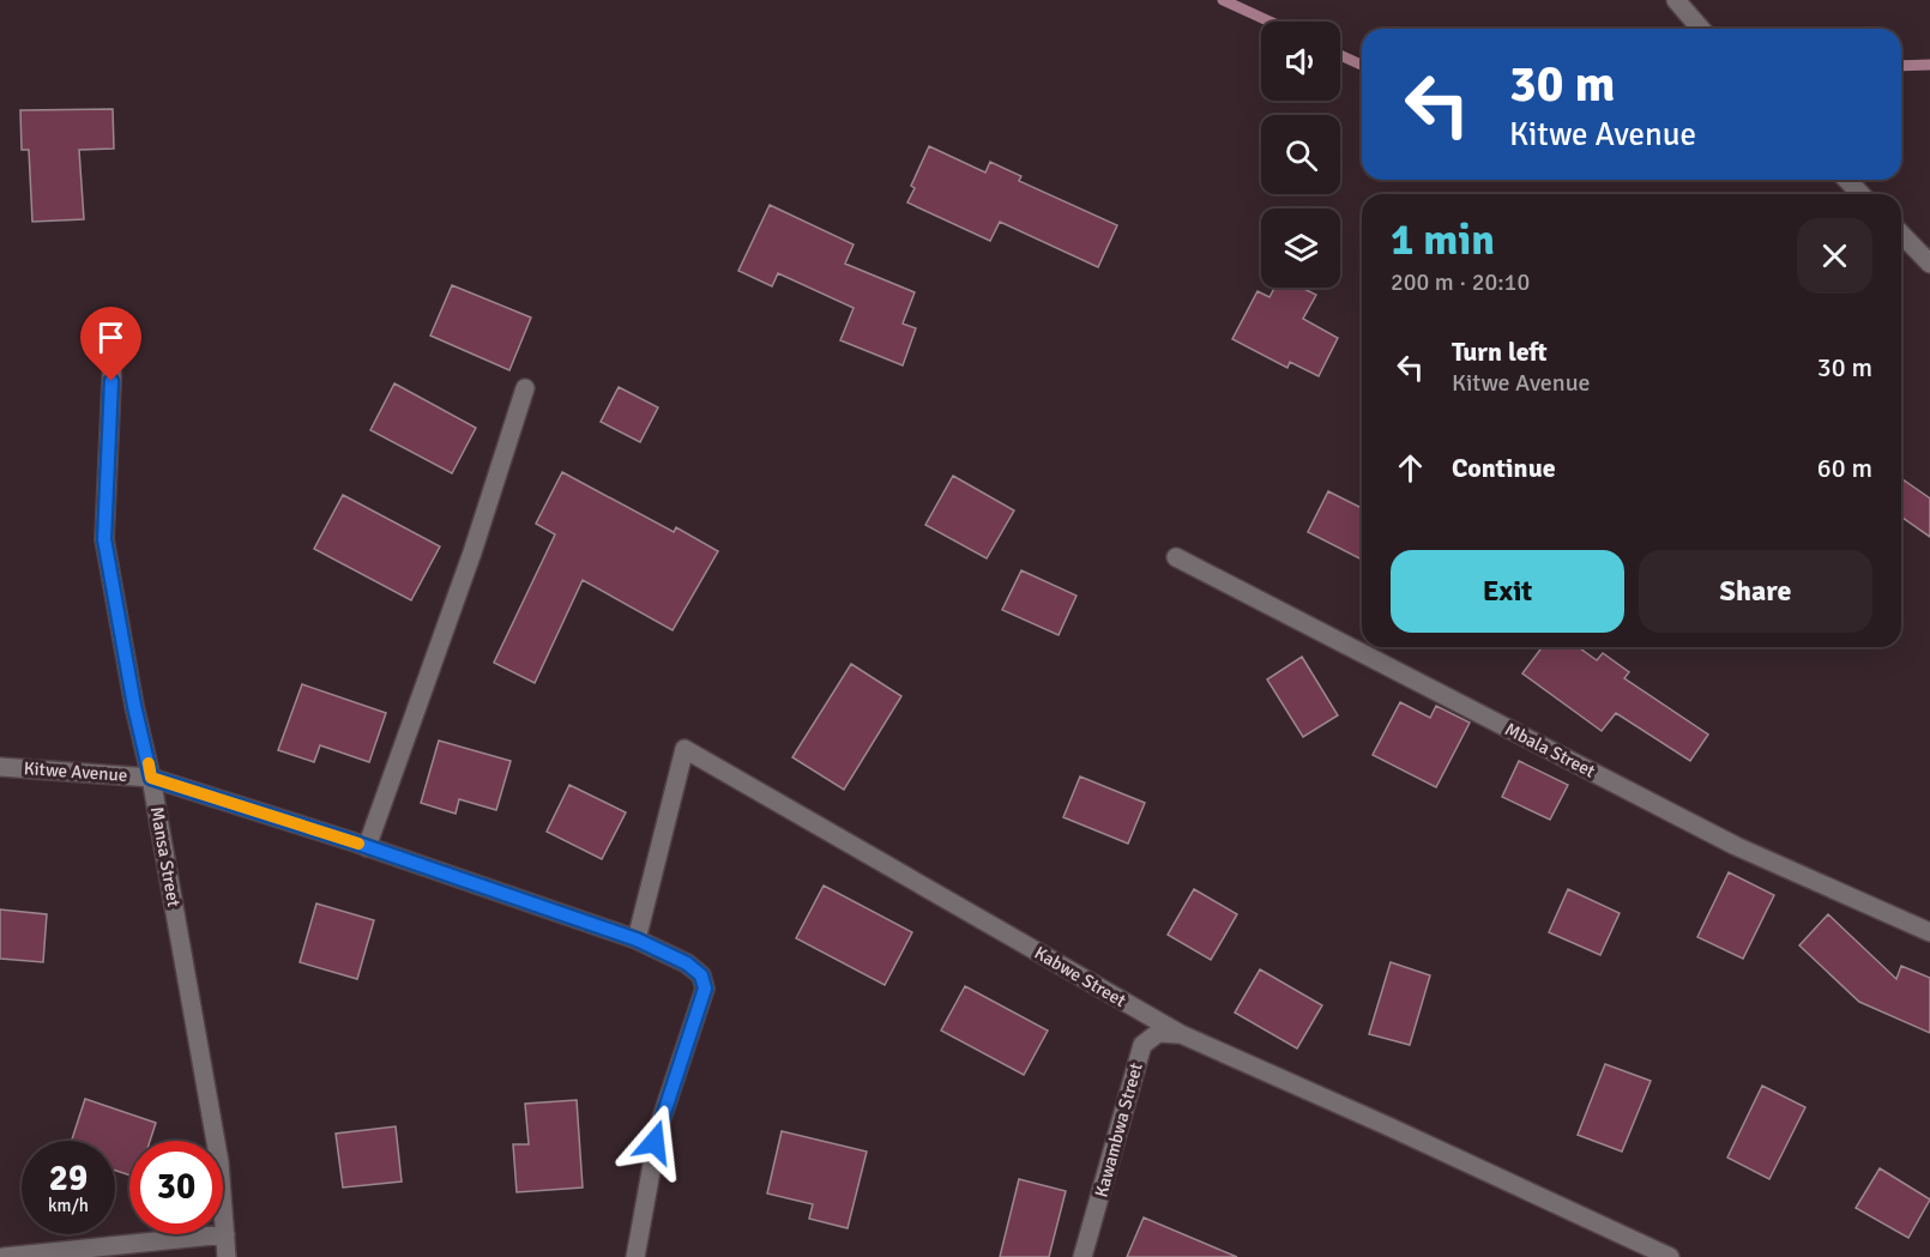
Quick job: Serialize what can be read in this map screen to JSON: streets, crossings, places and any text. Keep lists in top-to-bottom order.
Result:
{
  "streets": {
    "street": [
      "Mbala Street",
      "Kitwe Avenue",
      "Mansa Street",
      "Kabwe Street",
      "Kawambwa Street"
    ]
  },
  "crossings": [
    ["Kitwe Avenue", "Mansa Street"],
    ["Kabwe Street", "Kawambwa Street"]
  ],
  "page": {
    "turn": ["30 m", "Kitwe Avenue"],
    "heading": ["1 min", "200 m · 20:10"],
    "list": [
      {
        "name": "Turn left",
        "note": "Kitwe Avenue",
        "value": "30 m"
      },
      {
        "name": "Continue",
        "value": "60 m"
      }
    ],
    "buttons": ["Exit", "Share"],
    "speed": "29 km/h",
    "limit": "30"
  }
}
